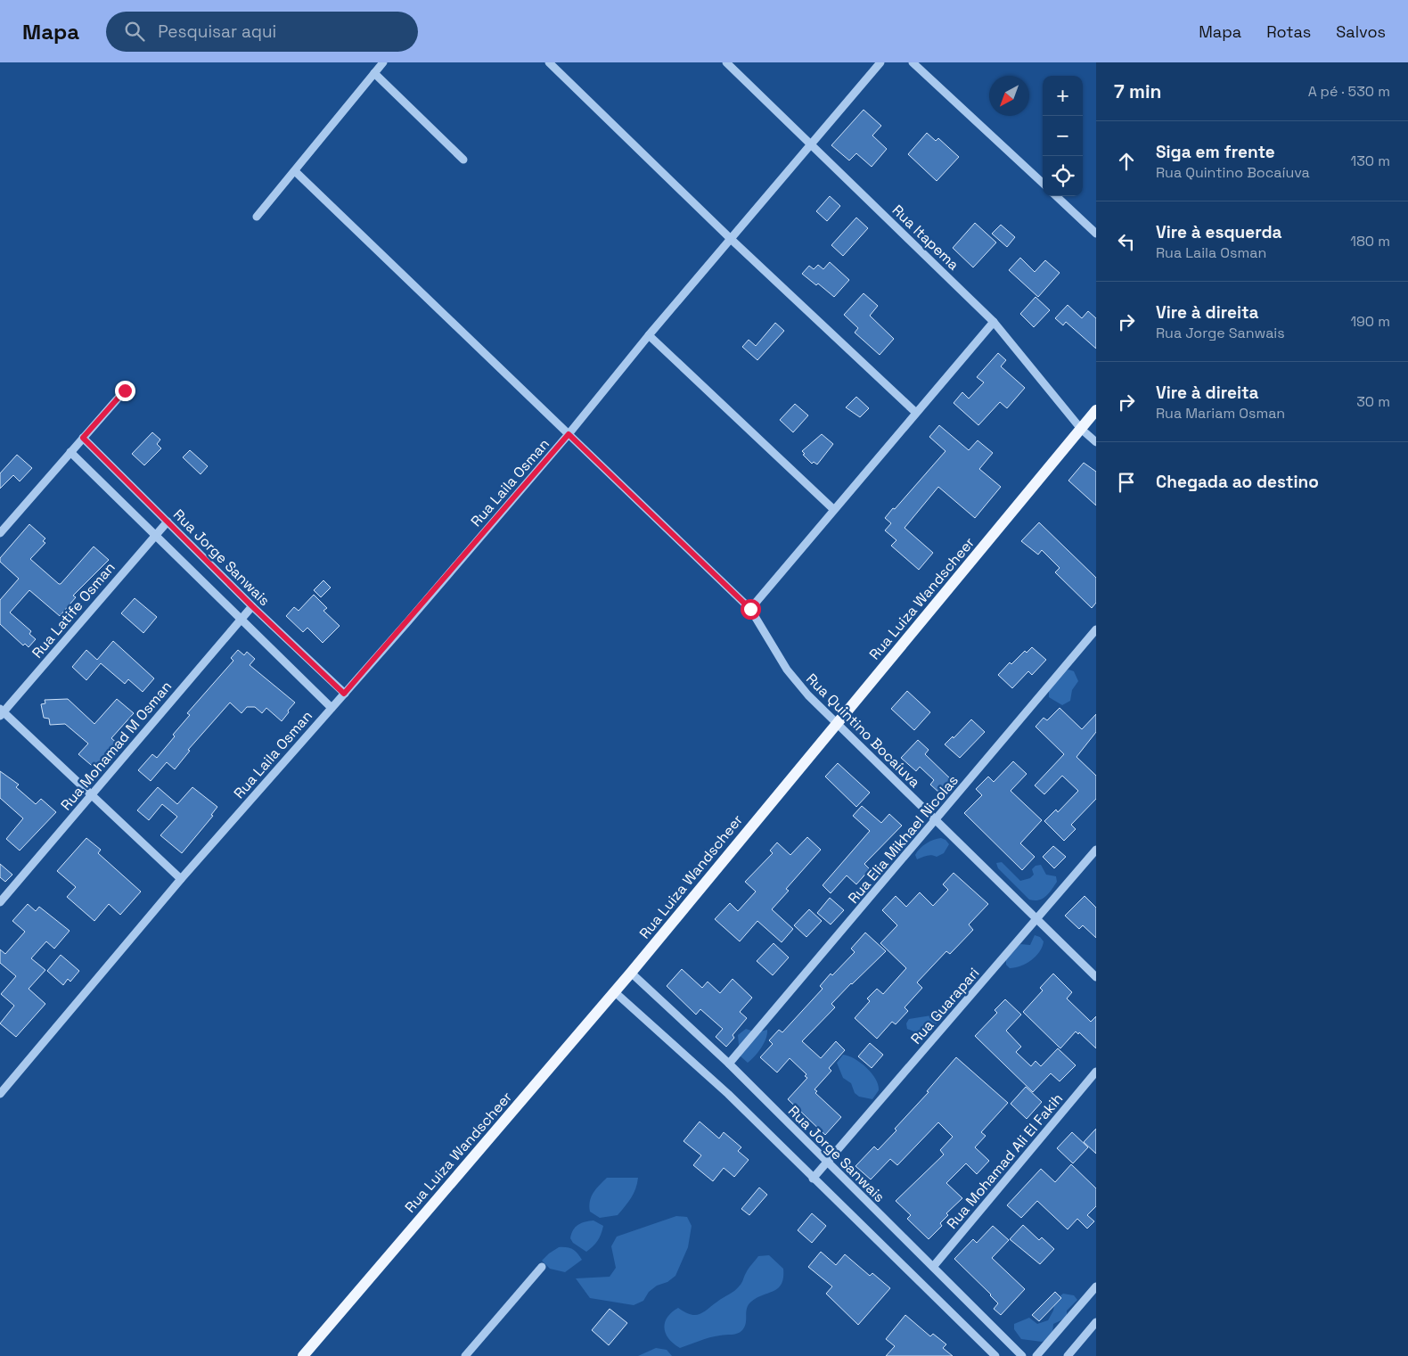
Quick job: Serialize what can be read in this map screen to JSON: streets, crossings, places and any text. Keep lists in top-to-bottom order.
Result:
{
  "streets": {
    "main road": ["Rua Luiza Wandscheer"],
    "street": [
      "Rua Itapema",
      "Rua Laila Osman",
      "Rua Jorge Sanwais",
      "Rua Latife Osman",
      "Rua Quintino Bocaíuva",
      "Rua Mohamad M Osman",
      "Rua Elia Mikhael Nicolas",
      "Rua Guarapari",
      "Rua Mohamad Ali El Fakih"
    ]
  },
  "crossings": [
    ["Rua Itapema", "Rua Laila Osman"],
    ["Rua Itapema", "Rua Luiza Wandscheer"],
    ["Rua Laila Osman", "Rua Jorge Sanwais"],
    ["Rua Laila Osman", "Rua Quintino Bocaíuva"],
    ["Rua Jorge Sanwais", "Rua Luiza Wandscheer"],
    ["Rua Jorge Sanwais", "Rua Latife Osman"],
    ["Rua Jorge Sanwais", "Rua Mohamad M Osman"],
    ["Rua Jorge Sanwais", "Rua Elia Mikhael Nicolas"],
    ["Rua Jorge Sanwais", "Rua Guarapari"],
    ["Rua Jorge Sanwais", "Rua Mohamad Ali El Fakih"],
    ["Rua Luiza Wandscheer", "Rua Quintino Bocaíuva"],
    ["Rua Quintino Bocaíuva", "Rua Elia Mikhael Nicolas"],
    ["Rua Quintino Bocaíuva", "Rua Guarapari"]
  ],
  "north": "bottom left",
  "page": {
    "header": "Mapa",
    "search": "Pesquisar aqui",
    "nav": ["Mapa", "Rotas", "Salvos"],
    "heading": ["7 min", "A pé · 530 m"],
    "map_buttons": ["+", "−"],
    "list": [
      ["Siga em frente", "Rua Quintino Bocaíuva", "130 m"],
      ["Vire à esquerda", "Rua Laila Osman", "180 m"],
      ["Vire à direita", "Rua Jorge Sanwais", "190 m"],
      ["Vire à direita", "Rua Mariam Osman", "30 m"],
      "Chegada ao destino"
    ]
  }
}
